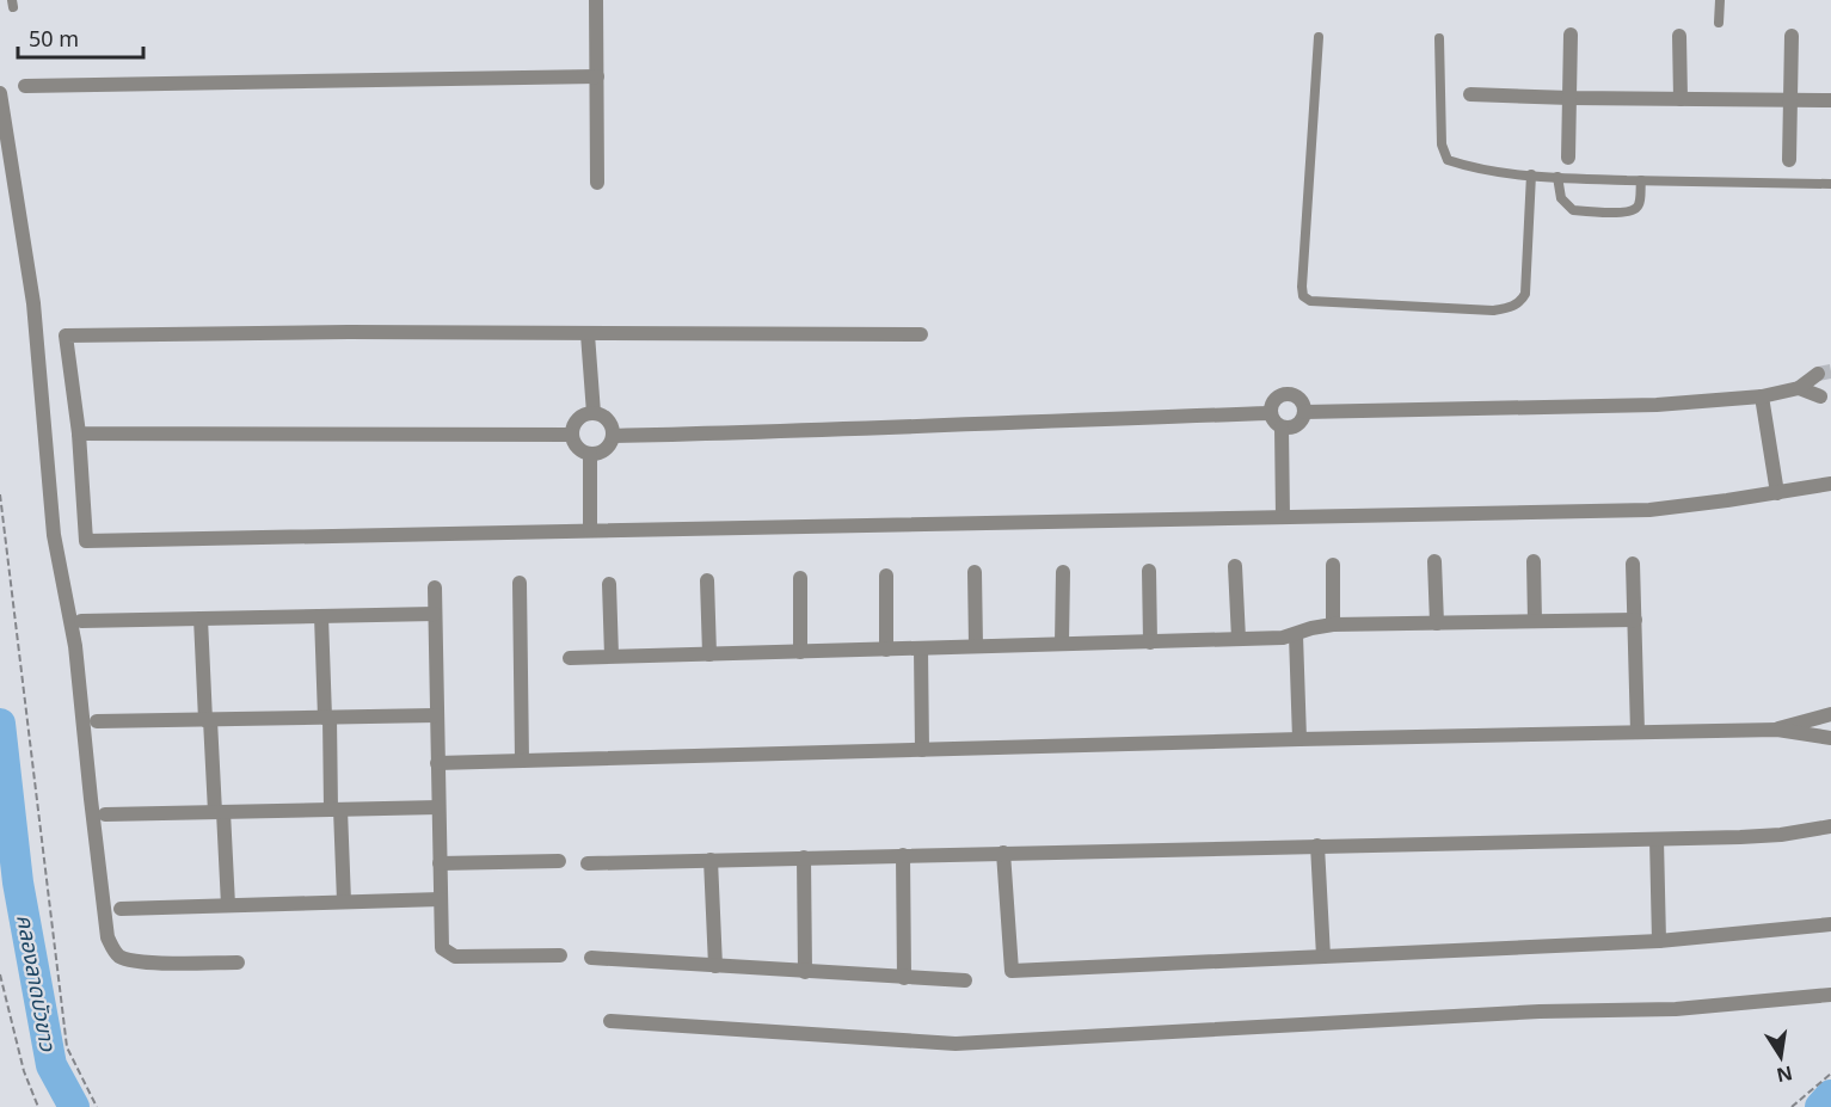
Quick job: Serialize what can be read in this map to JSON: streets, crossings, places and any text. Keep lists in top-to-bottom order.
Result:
{
  "water": ["คลองลาดบัวขาว"],
  "scale_bar": "50 m",
  "north": "bottom"
}
